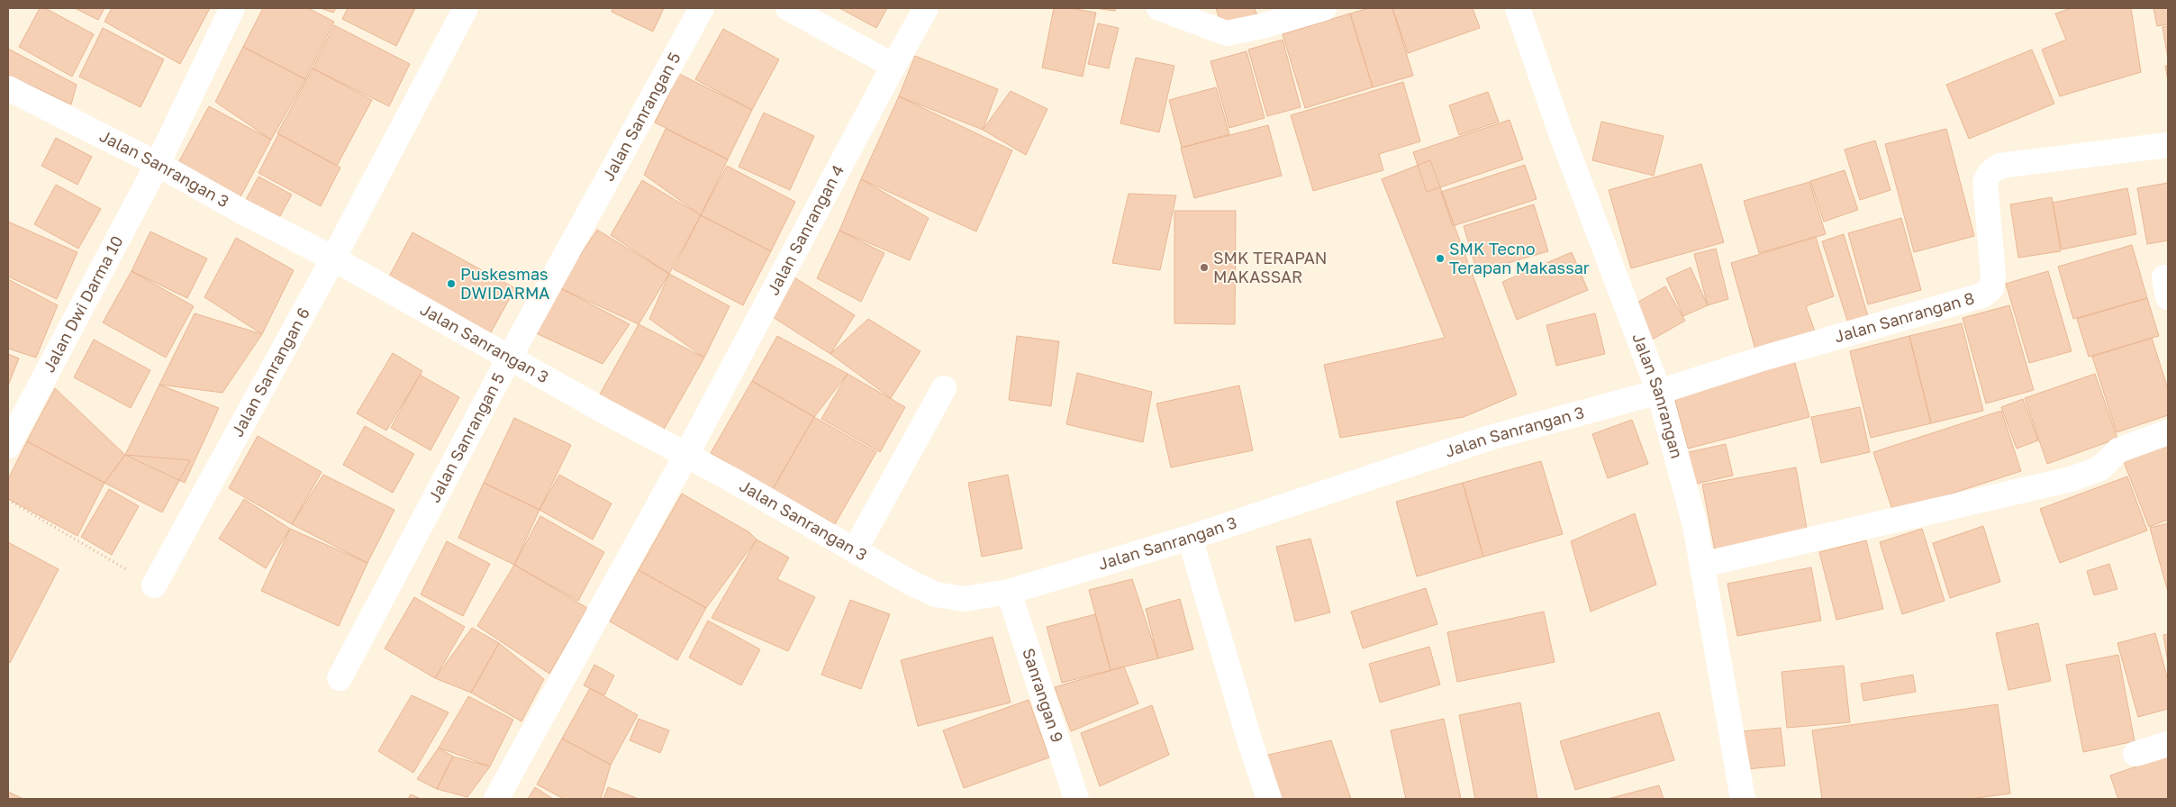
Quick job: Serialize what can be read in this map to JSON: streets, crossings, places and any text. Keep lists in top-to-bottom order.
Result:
{
  "streets": {
    "street": [
      "Jalan Sanrangan 5",
      "Jalan Sanrangan 3",
      "Jalan Sanrangan 4",
      "Jalan Dwi Darma 10",
      "Jalan Sanrangan 8",
      "Jalan Sanrangan 6",
      "Jalan Sanrangan",
      "Sanrangan 9"
    ]
  },
  "crossings": [
    ["Jalan Sanrangan 5", "Jalan Sanrangan 3"],
    ["Jalan Sanrangan 3", "Jalan Sanrangan 4"],
    ["Jalan Sanrangan 3", "Jalan Dwi Darma 10"],
    ["Jalan Sanrangan 3", "Jalan Sanrangan 8"],
    ["Jalan Sanrangan 3", "Jalan Sanrangan 6"],
    ["Jalan Sanrangan 3", "Jalan Sanrangan"],
    ["Jalan Sanrangan 3", "Sanrangan 9"],
    ["Jalan Sanrangan 8", "Jalan Sanrangan"]
  ],
  "places": ["SMK Tecno Terapan Makassar", "SMK TERAPAN MAKASSAR", "Puskesmas DWIDARMA"]
}
